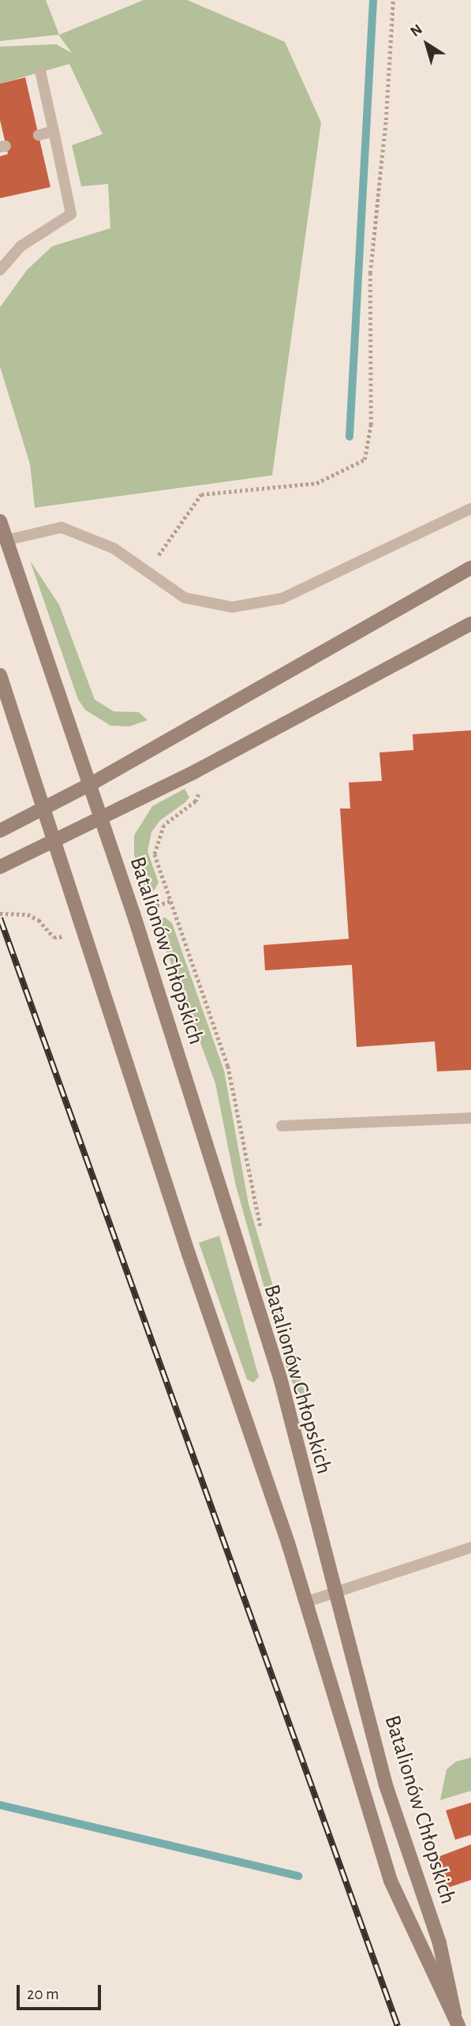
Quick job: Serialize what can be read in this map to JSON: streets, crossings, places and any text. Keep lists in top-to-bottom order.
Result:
{
  "streets": {
    "main road": ["Batalionów Chłopskich"]
  },
  "scale_bar": "20 m",
  "north": "top left"
}
